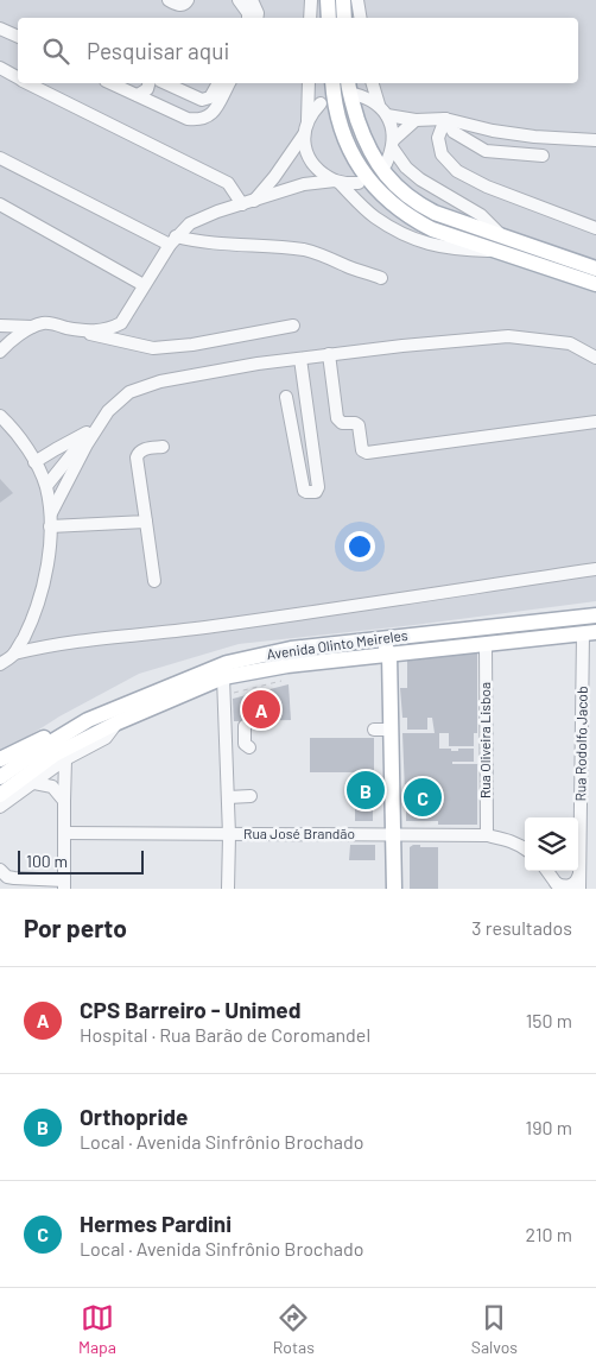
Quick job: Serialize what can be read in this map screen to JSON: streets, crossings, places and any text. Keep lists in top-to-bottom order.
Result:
{
  "streets": {
    "main road": ["Avenida Olinto Meireles"],
    "street": ["Rua Oliveira Lisboa", "Rua Rodolfo Jacob", "Rua José Brandão"]
  },
  "crossings": [
    ["Avenida Olinto Meireles", "Rua Oliveira Lisboa"],
    ["Avenida Olinto Meireles", "Rua Rodolfo Jacob"],
    ["Rua Oliveira Lisboa", "Rua José Brandão"]
  ],
  "scale_bar": "100 m",
  "page": {
    "search": "Pesquisar aqui",
    "pins": ["A", "B", "C"],
    "scale": "100 m",
    "heading": ["Por perto", "3 resultados"],
    "list": [
      {
        "mark": "A",
        "name": "CPS Barreiro - Unimed",
        "note": "Hospital · Rua Barão de Coromandel",
        "value": "150 m"
      },
      {
        "mark": "B",
        "name": "Orthopride",
        "note": "Local · Avenida Sinfrônio Brochado",
        "value": "190 m"
      },
      {
        "mark": "C",
        "name": "Hermes Pardini",
        "note": "Local · Avenida Sinfrônio Brochado",
        "value": "210 m"
      }
    ],
    "nav": ["Mapa", "Rotas", "Salvos"]
  }
}
